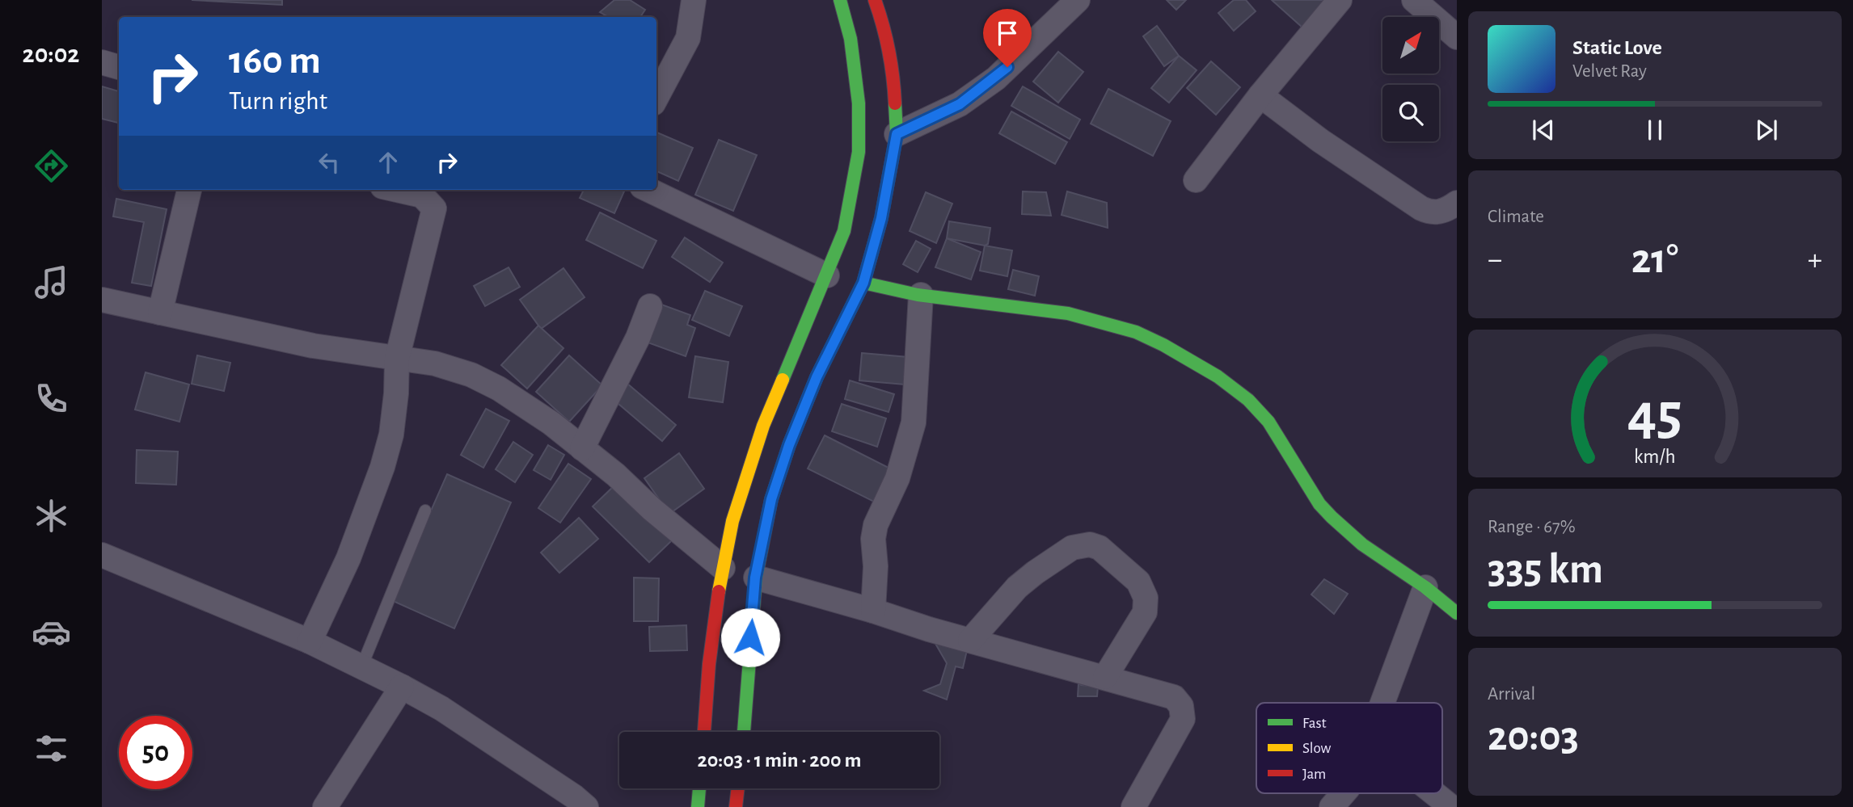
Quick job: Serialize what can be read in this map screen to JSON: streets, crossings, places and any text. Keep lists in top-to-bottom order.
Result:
{
  "legend": ["Fast", "Slow", "Jam"],
  "north": "top right",
  "page": {
    "tabs": "20:02",
    "turn": ["160 m", "Turn right"],
    "song": ["Static Love", "Velvet Ray"],
    "tile": [
      "Climate",
      ["Range · 67%", "335 km"],
      ["Arrival", "20:03"]
    ],
    "heat": ["−", "21°", "+"],
    "limit": "50",
    "trip": "20:03 · 1 min · 200 m",
    "gauge": ["45", "km/h"]
  }
}
